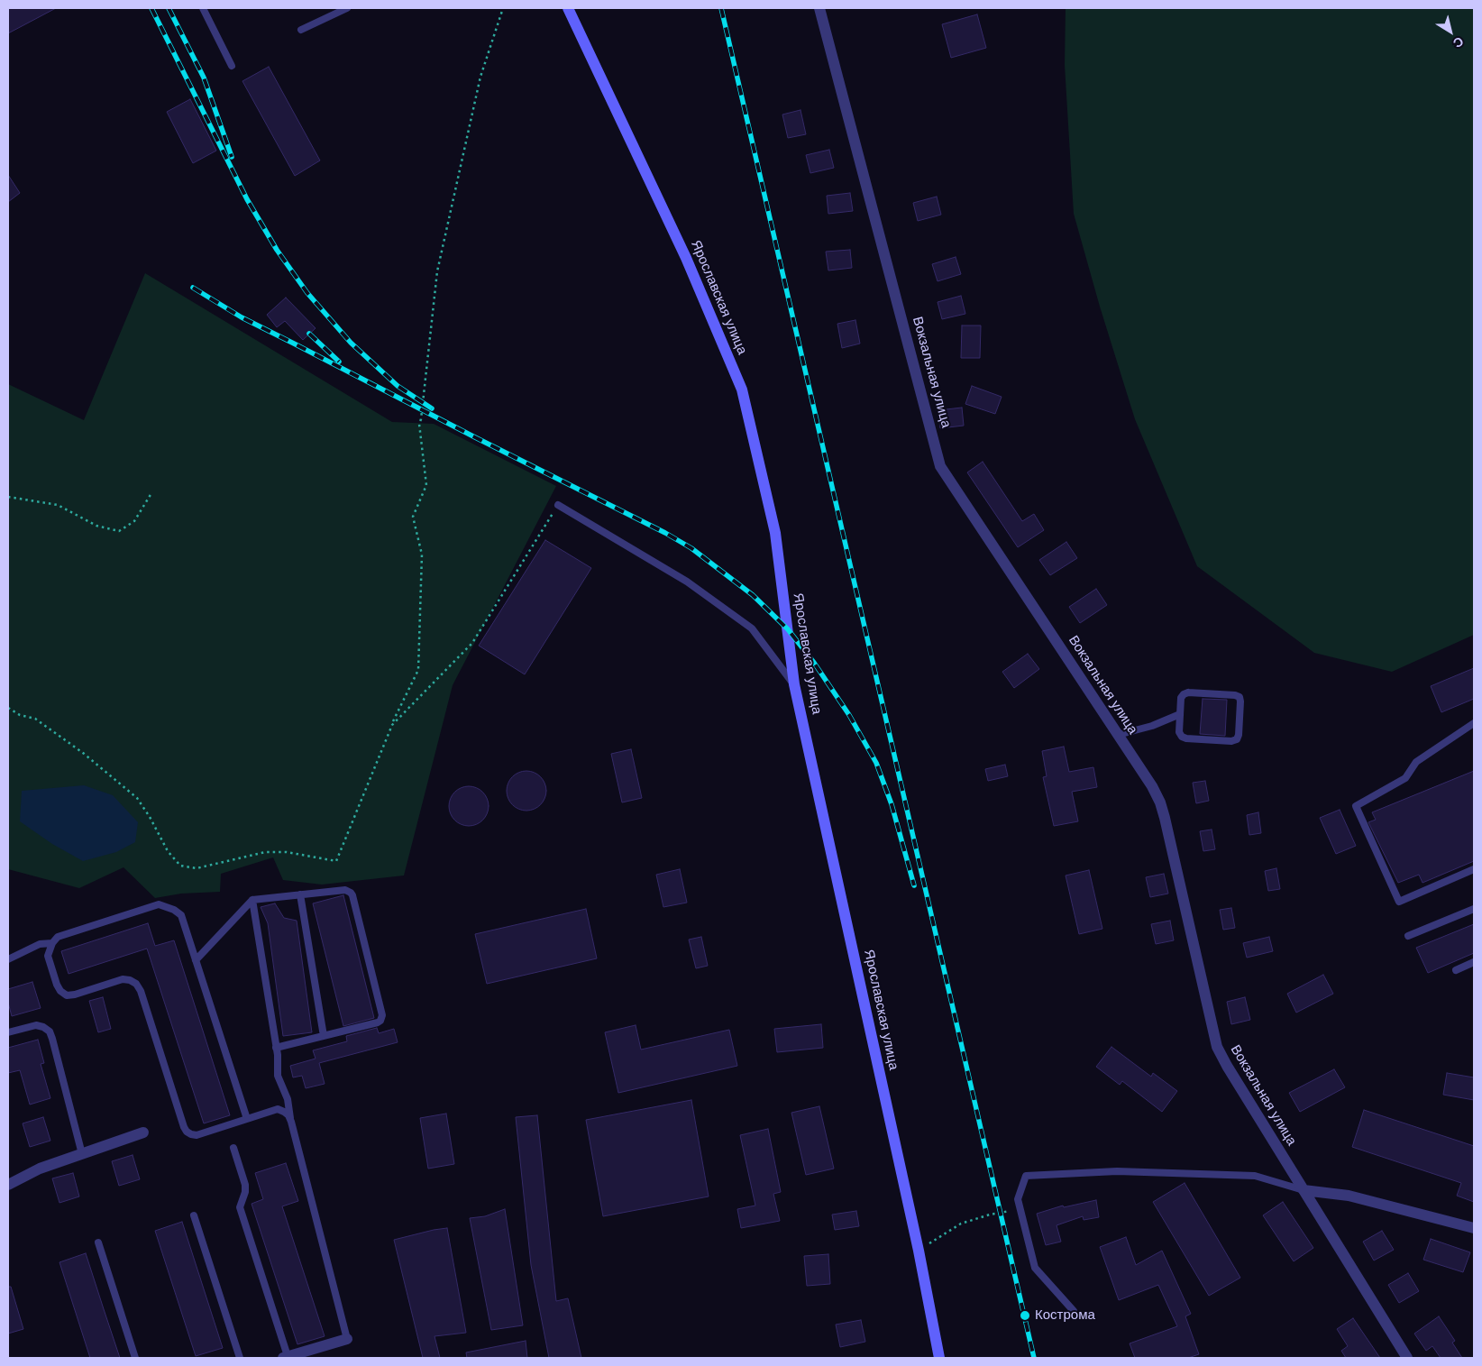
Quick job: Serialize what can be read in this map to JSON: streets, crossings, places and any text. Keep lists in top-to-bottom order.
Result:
{
  "streets": {
    "main road": ["Ярославская улица"],
    "street": ["Вокзальная улица"]
  },
  "places": ["Кострома"],
  "north": "bottom right"
}
